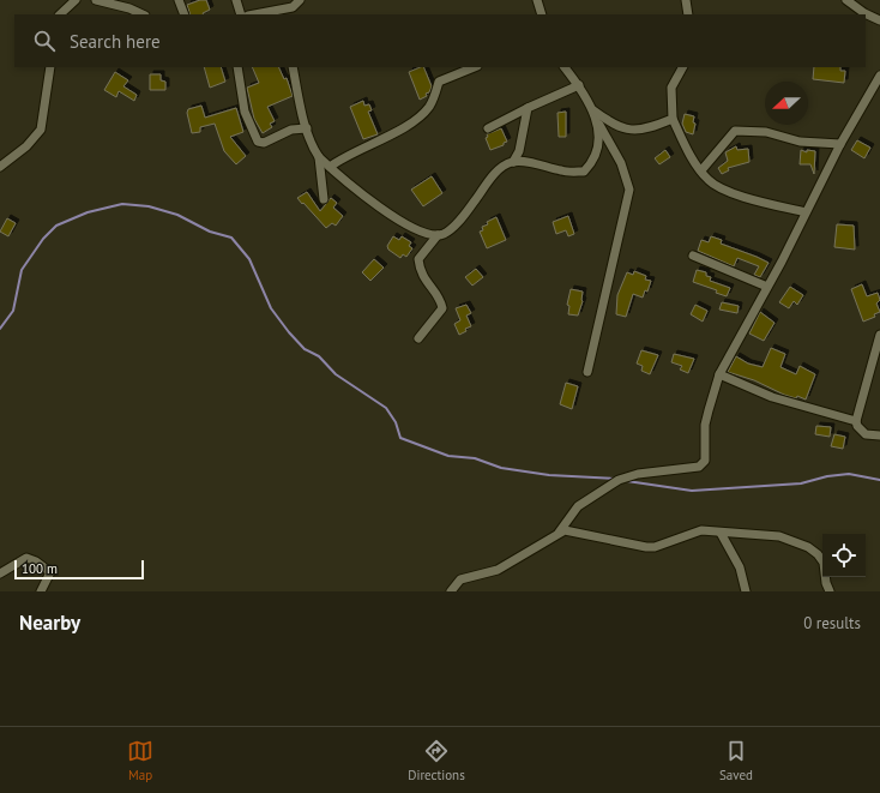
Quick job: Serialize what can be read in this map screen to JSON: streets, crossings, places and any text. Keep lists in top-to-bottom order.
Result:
{
  "scale_bar": "100 m",
  "north": "left",
  "page": {
    "search": "Search here",
    "scale": "100 m",
    "heading": ["Nearby", "0 results"],
    "nav": ["Map", "Directions", "Saved"]
  }
}
